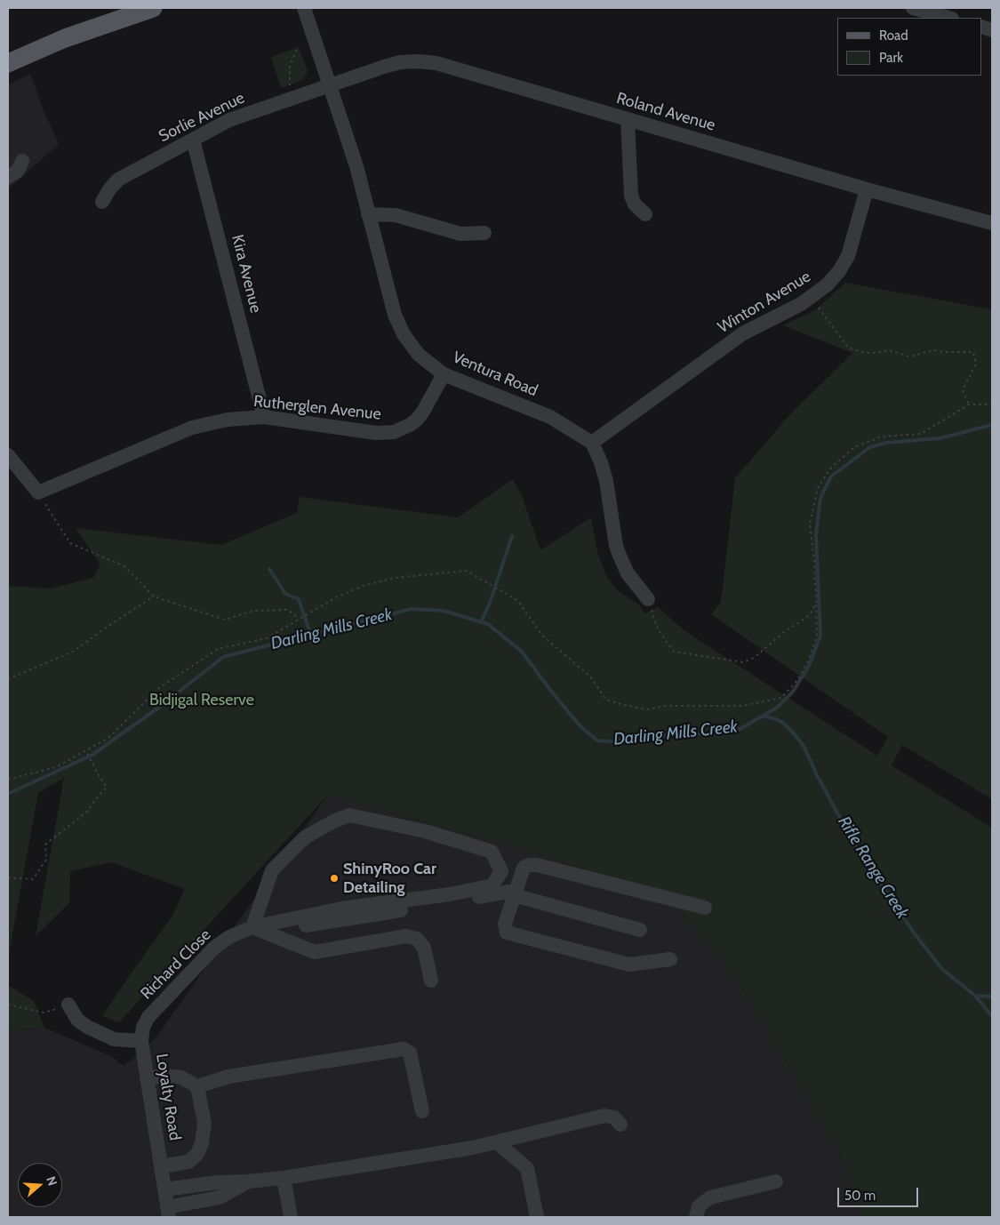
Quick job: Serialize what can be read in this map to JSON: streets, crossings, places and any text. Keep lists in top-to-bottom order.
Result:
{
  "streets": {
    "street": [
      "Roland Avenue",
      "Sorlie Avenue",
      "Kira Avenue",
      "Winton Avenue",
      "Ventura Road",
      "Rutherglen Avenue",
      "Richard Close",
      "Loyalty Road"
    ]
  },
  "crossings": [
    ["Roland Avenue", "Sorlie Avenue"],
    ["Roland Avenue", "Winton Avenue"],
    ["Roland Avenue", "Ventura Road"],
    ["Sorlie Avenue", "Kira Avenue"],
    ["Sorlie Avenue", "Ventura Road"],
    ["Kira Avenue", "Rutherglen Avenue"],
    ["Winton Avenue", "Ventura Road"],
    ["Ventura Road", "Rutherglen Avenue"],
    ["Richard Close", "Loyalty Road"]
  ],
  "water": ["Darling Mills Creek", "Rifle Range Creek"],
  "parks": ["Bidjigal Reserve"],
  "places": ["ShinyRoo Car Detailing"],
  "legend": ["Road", "Park"],
  "scale_bar": "50 m",
  "north": "right"
}
